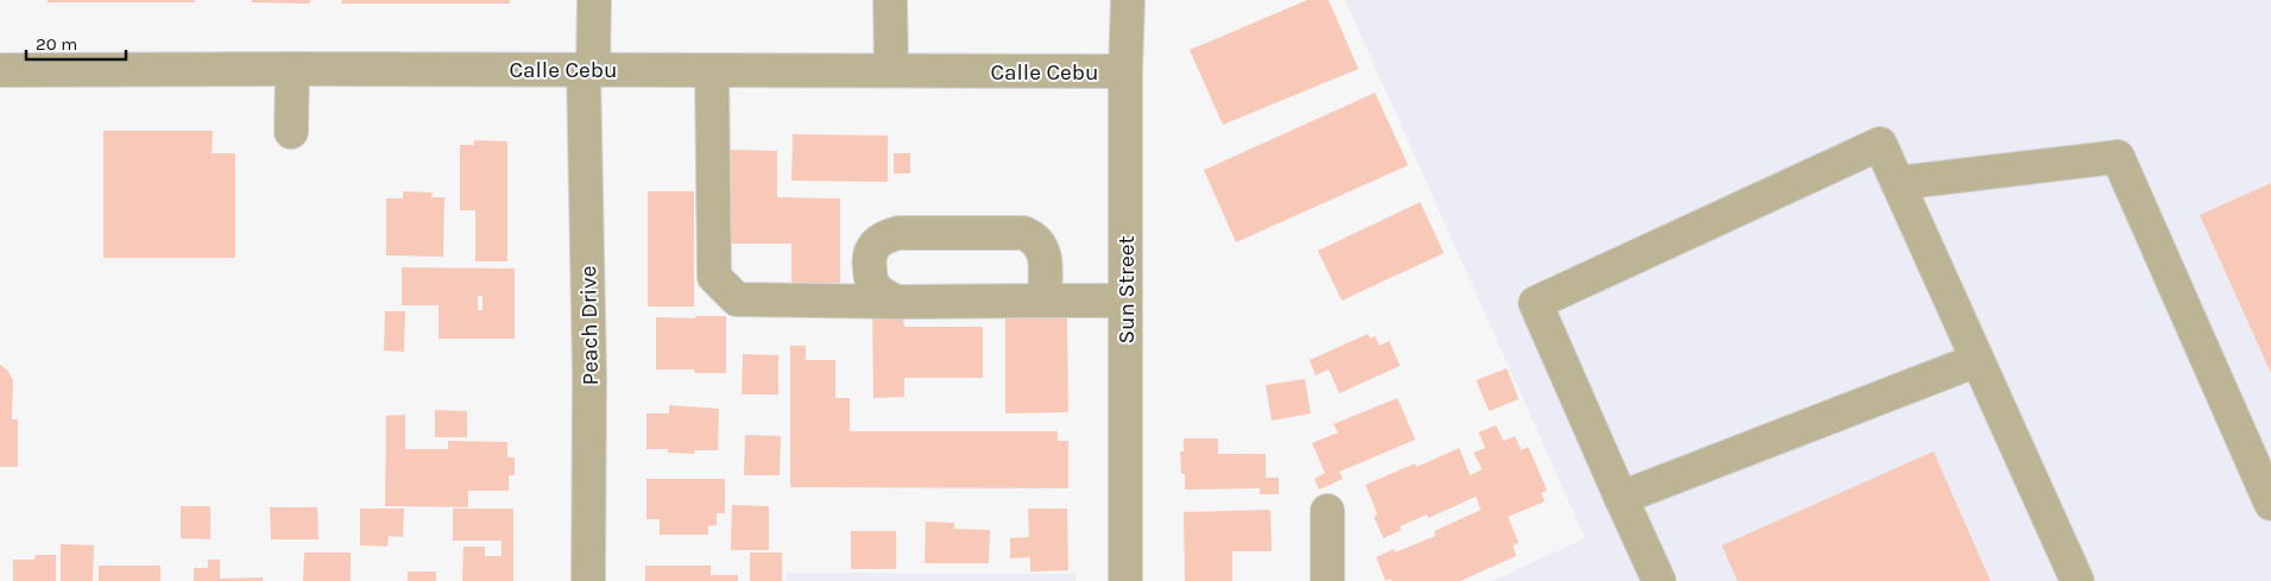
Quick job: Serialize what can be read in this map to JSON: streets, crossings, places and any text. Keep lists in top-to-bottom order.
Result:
{
  "streets": {
    "street": ["Calle Cebu", "Sun Street", "Peach Drive"]
  },
  "crossings": [
    ["Calle Cebu", "Sun Street"],
    ["Calle Cebu", "Peach Drive"]
  ],
  "scale_bar": "20 m"
}
